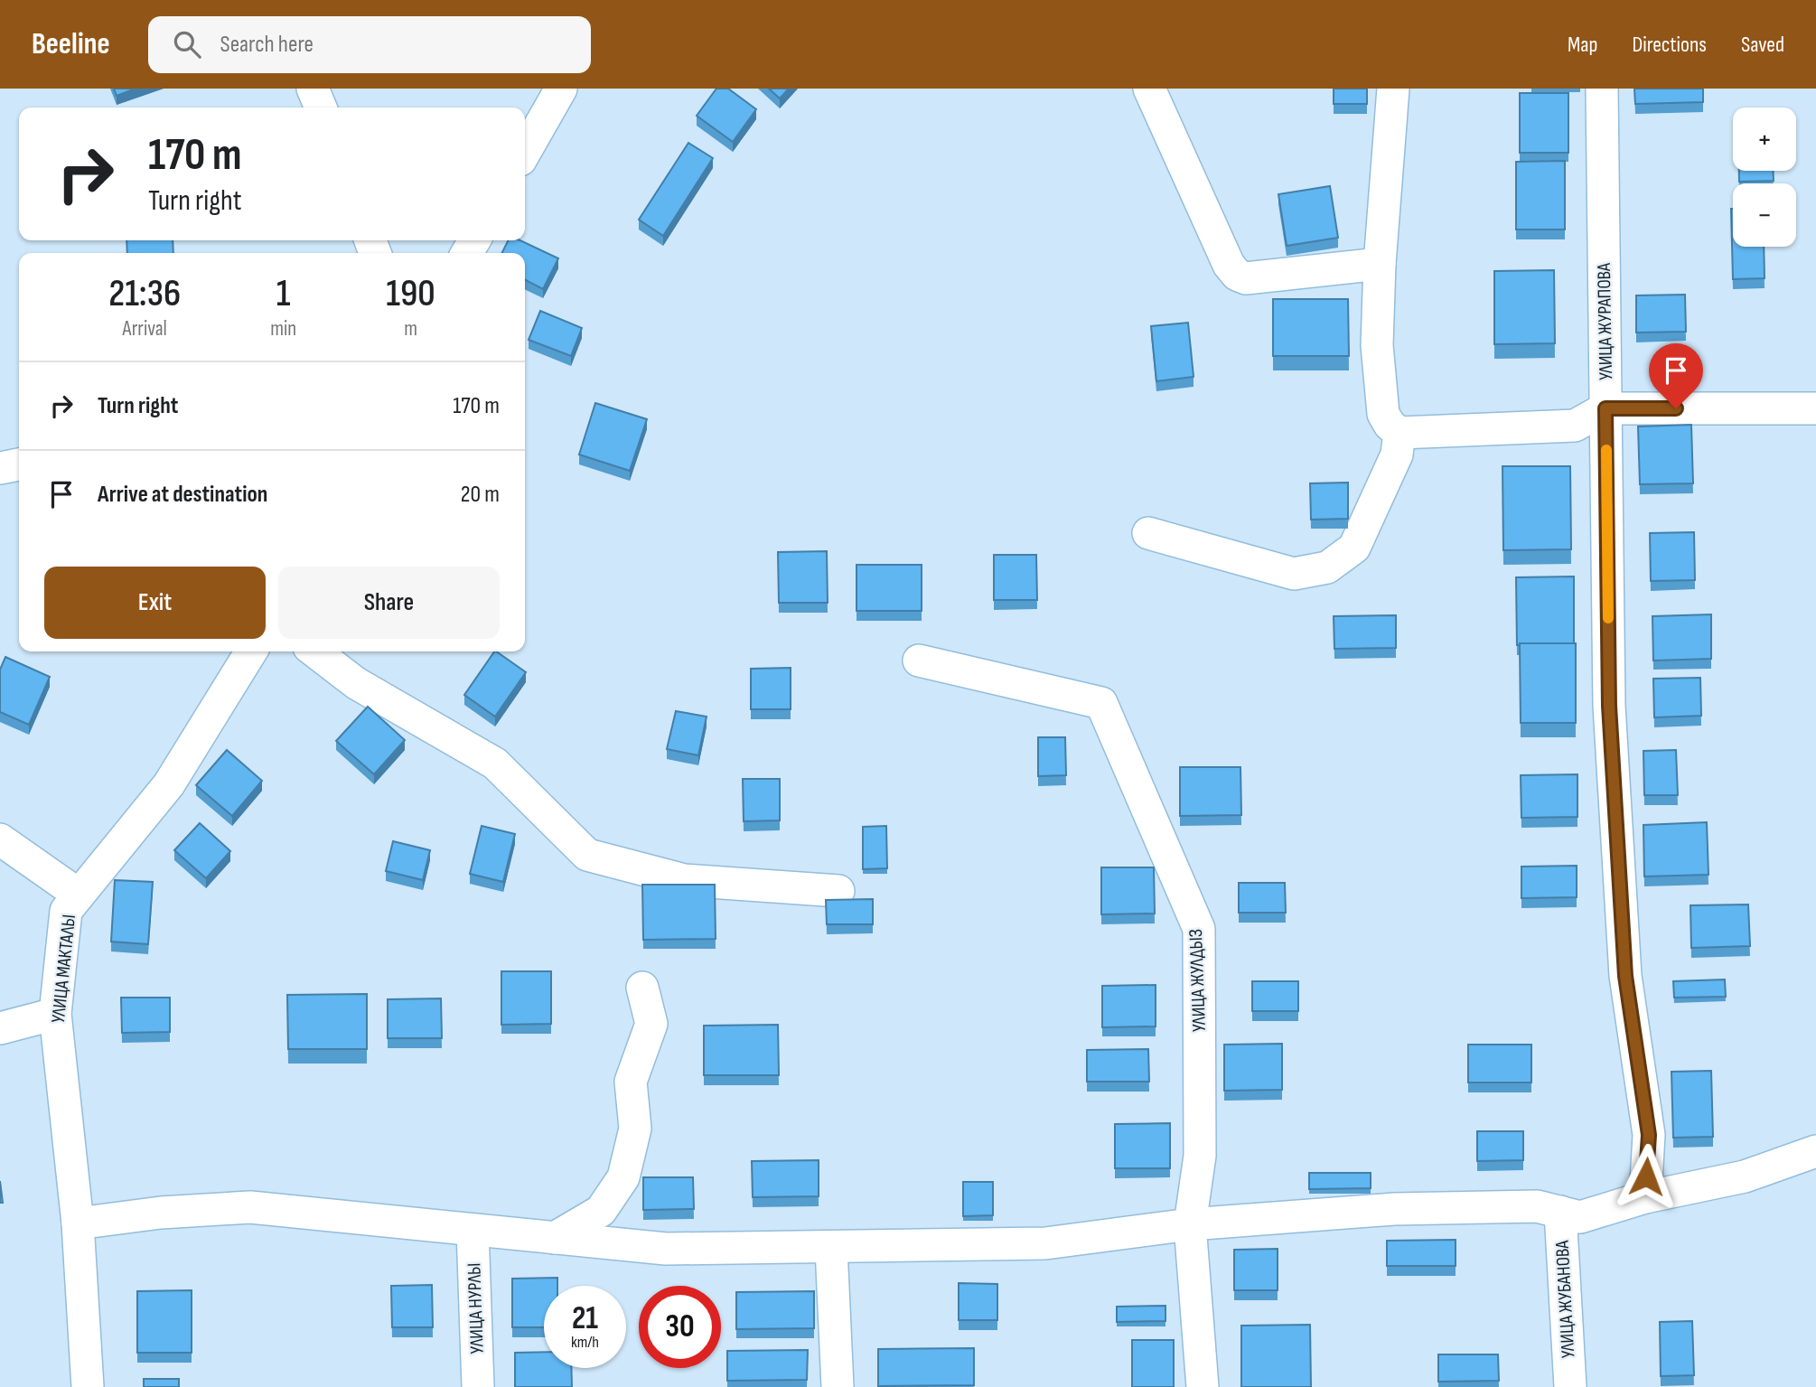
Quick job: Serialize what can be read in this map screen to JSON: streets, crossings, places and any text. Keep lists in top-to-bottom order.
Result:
{
  "streets": {
    "street": [
      "УЛИЦА ЖУРАПОВА",
      "УЛИЦА МАКТАЛЫ",
      "УЛИЦА ЖУЛДЫЗ",
      "УЛИЦА ЖУБАНОВА",
      "УЛИЦА НУРЛЫ"
    ]
  },
  "page": {
    "header": "Beeline",
    "search": "Search here",
    "nav": ["Map", "Directions", "Saved"],
    "map_buttons": ["+", "−"],
    "turn": ["170 m", "Turn right"],
    "eta": [
      "21:36",
      "Arrival",
      "1",
      "min",
      "190",
      "m"
    ],
    "list": [
      {
        "name": "Turn right",
        "value": "170 m"
      },
      {
        "name": "Arrive at destination",
        "value": "20 m"
      }
    ],
    "buttons": ["Exit", "Share"],
    "speed": "21 km/h",
    "limit": "30"
  }
}
